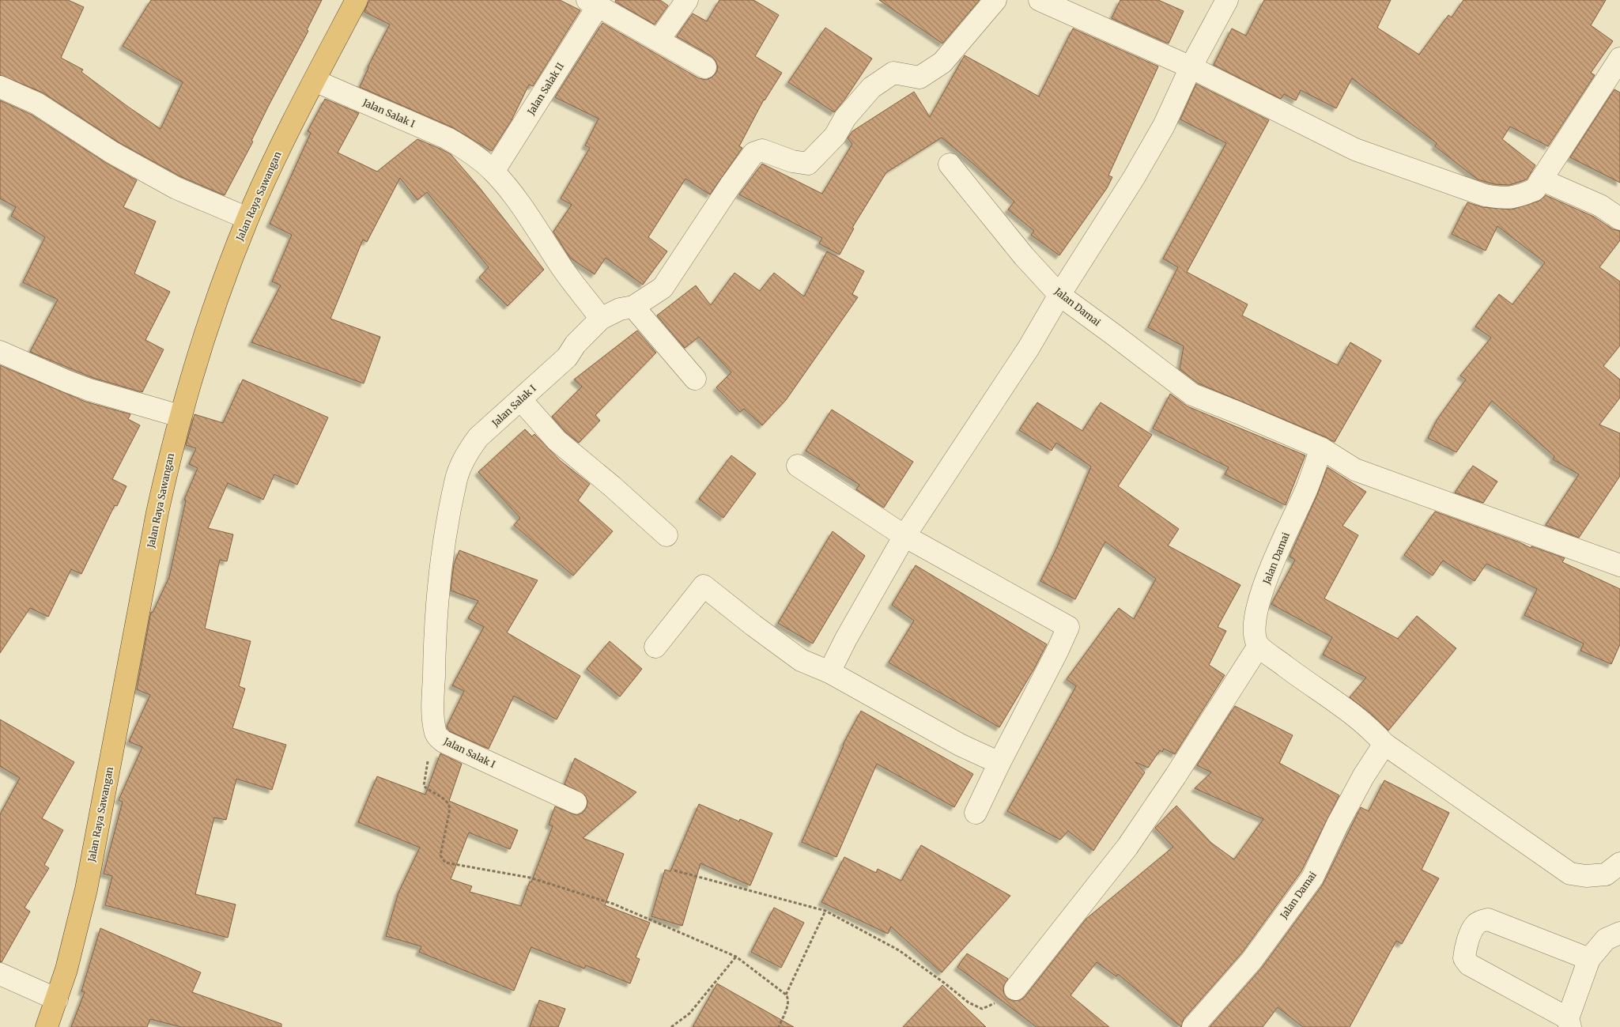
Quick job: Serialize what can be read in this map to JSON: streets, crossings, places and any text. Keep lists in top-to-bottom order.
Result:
{
  "streets": {
    "highway": ["Jalan Raya Sawangan"],
    "street": ["Jalan Salak II", "Jalan Salak I", "Jalan Damai"]
  },
  "crossings": [
    ["Jalan Salak II", "Jalan Salak I"],
    ["Jalan Salak I", "Jalan Raya Sawangan"]
  ]
}
